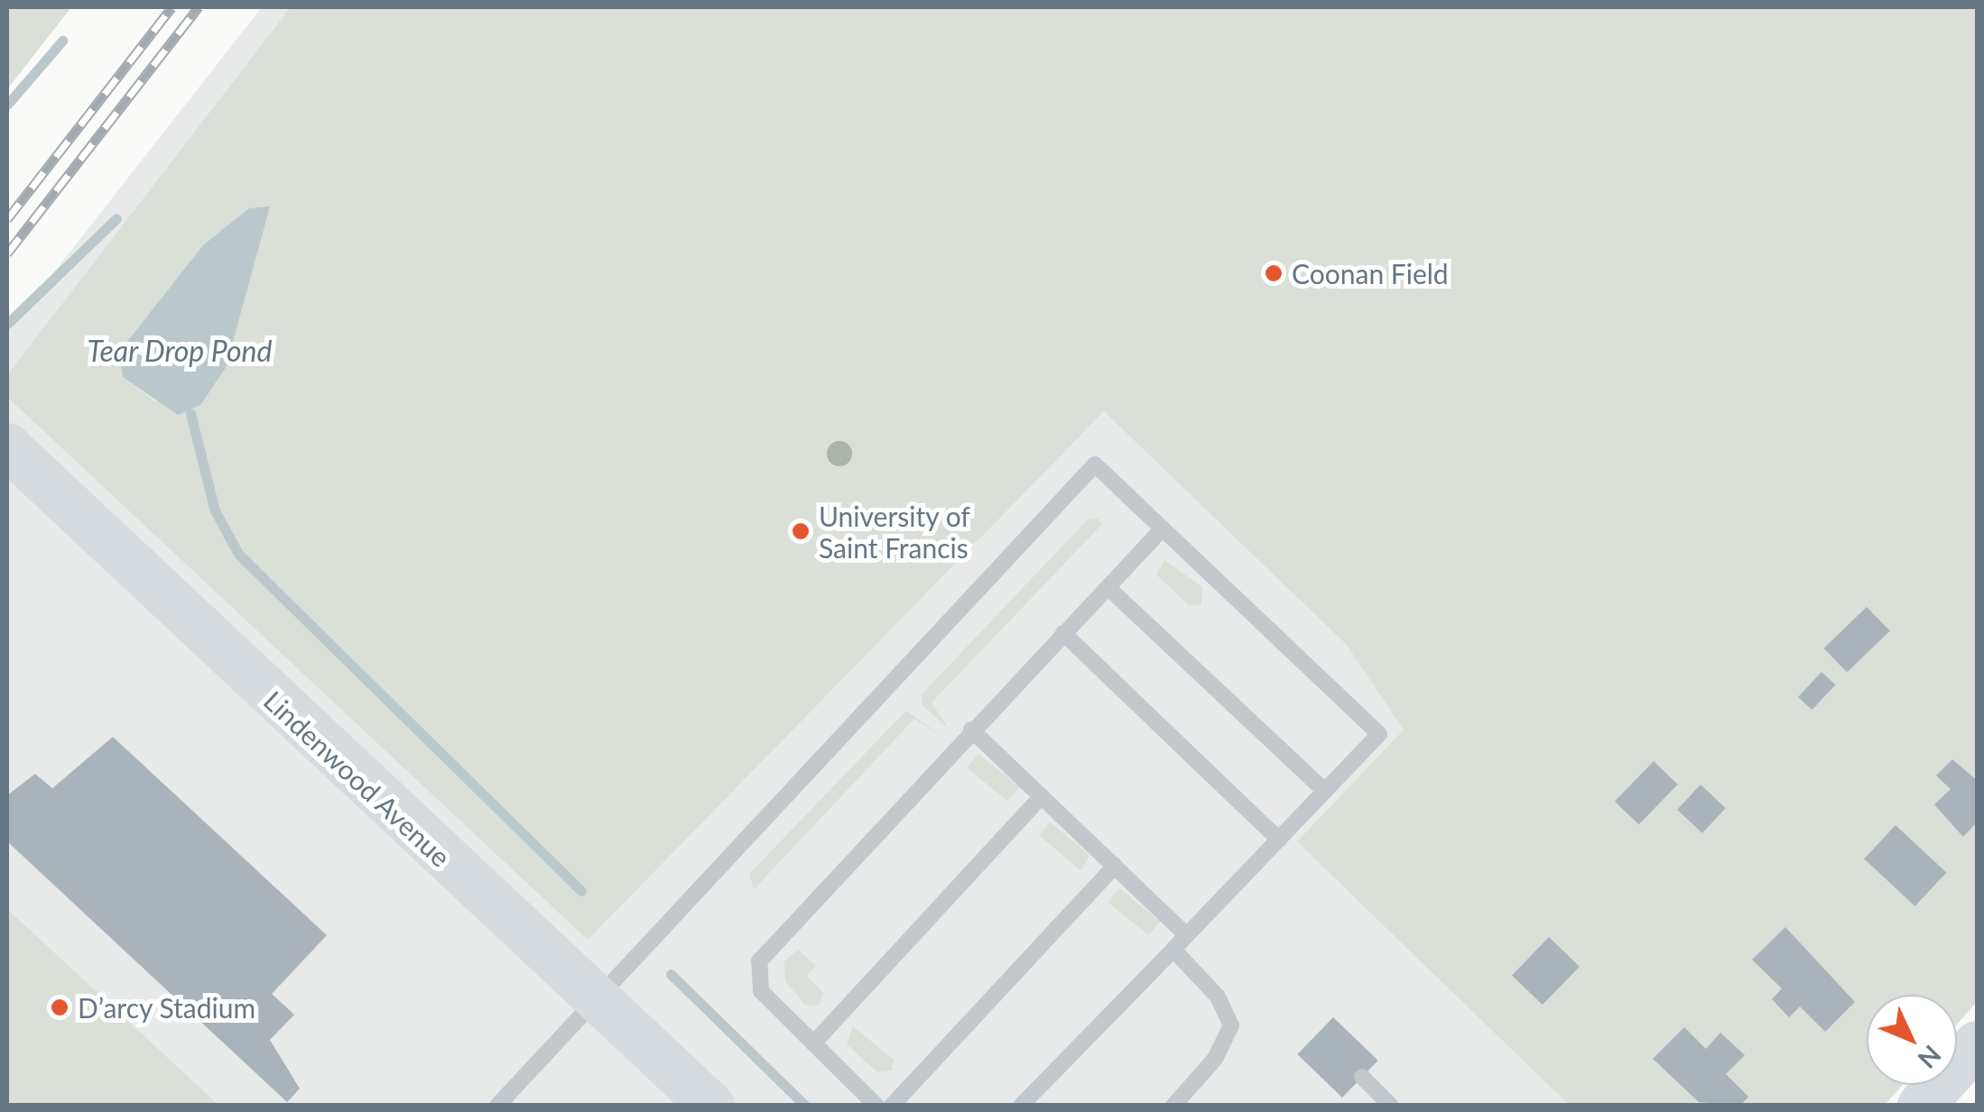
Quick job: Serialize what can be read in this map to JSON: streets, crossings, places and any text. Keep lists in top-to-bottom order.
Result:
{
  "streets": {
    "street": ["Lindenwood Avenue"]
  },
  "water": ["Tear Drop Pond"],
  "places": ["Coonan Field", "University of Saint Francis", "D’arcy Stadium"],
  "north": "bottom right"
}
